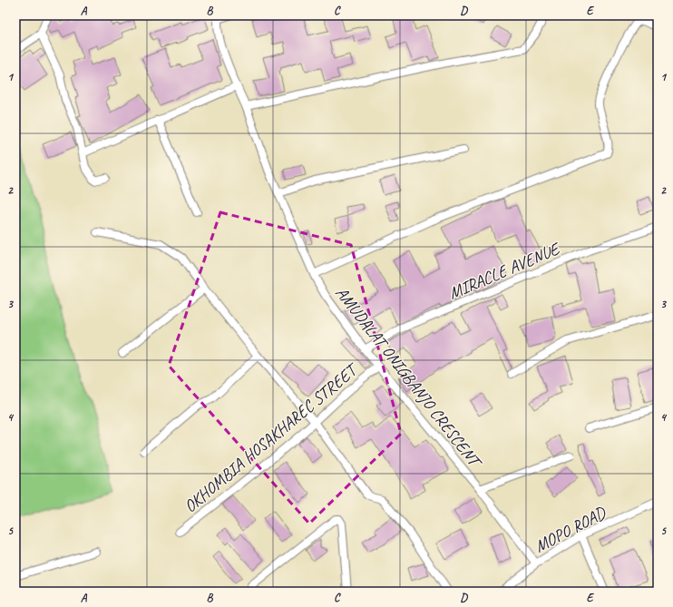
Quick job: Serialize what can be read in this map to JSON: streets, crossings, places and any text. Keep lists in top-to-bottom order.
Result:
{
  "streets": {
    "street": [
      "MIRACLE AVENUE",
      "AMUDALAT ONIGBANJO CRESCENT",
      "OKHOMBIA HOSAKHAREC STREET",
      "MOPO ROAD"
    ]
  },
  "crossings": [
    ["MIRACLE AVENUE", "AMUDALAT ONIGBANJO CRESCENT"],
    ["AMUDALAT ONIGBANJO CRESCENT", "OKHOMBIA HOSAKHAREC STREET"],
    ["AMUDALAT ONIGBANJO CRESCENT", "MOPO ROAD"]
  ],
  "grid": {
    "columns": [
      "A",
      "B",
      "C",
      "D",
      "E"
    ],
    "rows": [
      "1",
      "2",
      "3",
      "4",
      "5"
    ]
  }
}
